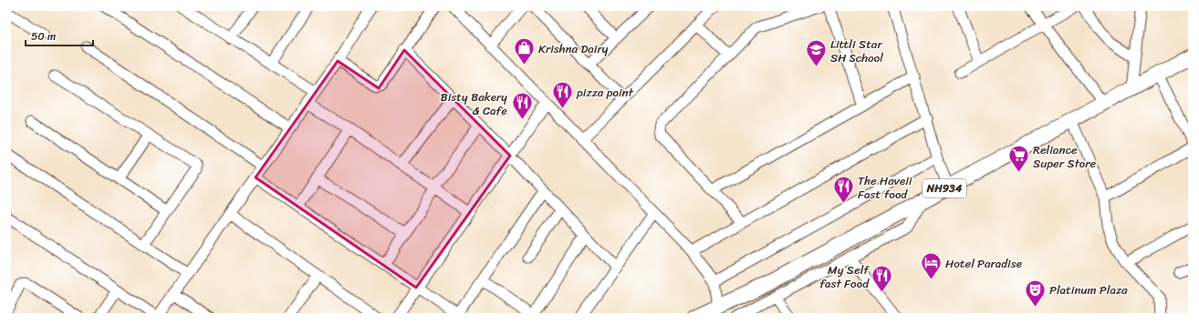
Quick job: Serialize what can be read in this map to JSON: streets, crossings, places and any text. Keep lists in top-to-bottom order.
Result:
{
  "streets": {
    "highway": ["NH934"]
  },
  "places": {
    "shop": ["Krishna Dairy"],
    "school or university": ["Littli Star SH School"],
    "restaurant": [
      "pizza point",
      "Bisty Bakery & Cafe",
      "The Haveii Fast food",
      "My Self fast Food"
    ],
    "supermarket": ["Reliance Super Store"],
    "hotel": ["Hotel Paradise"],
    "theatre": ["Platinum Plaza"]
  },
  "scale_bar": "50 m"
}
